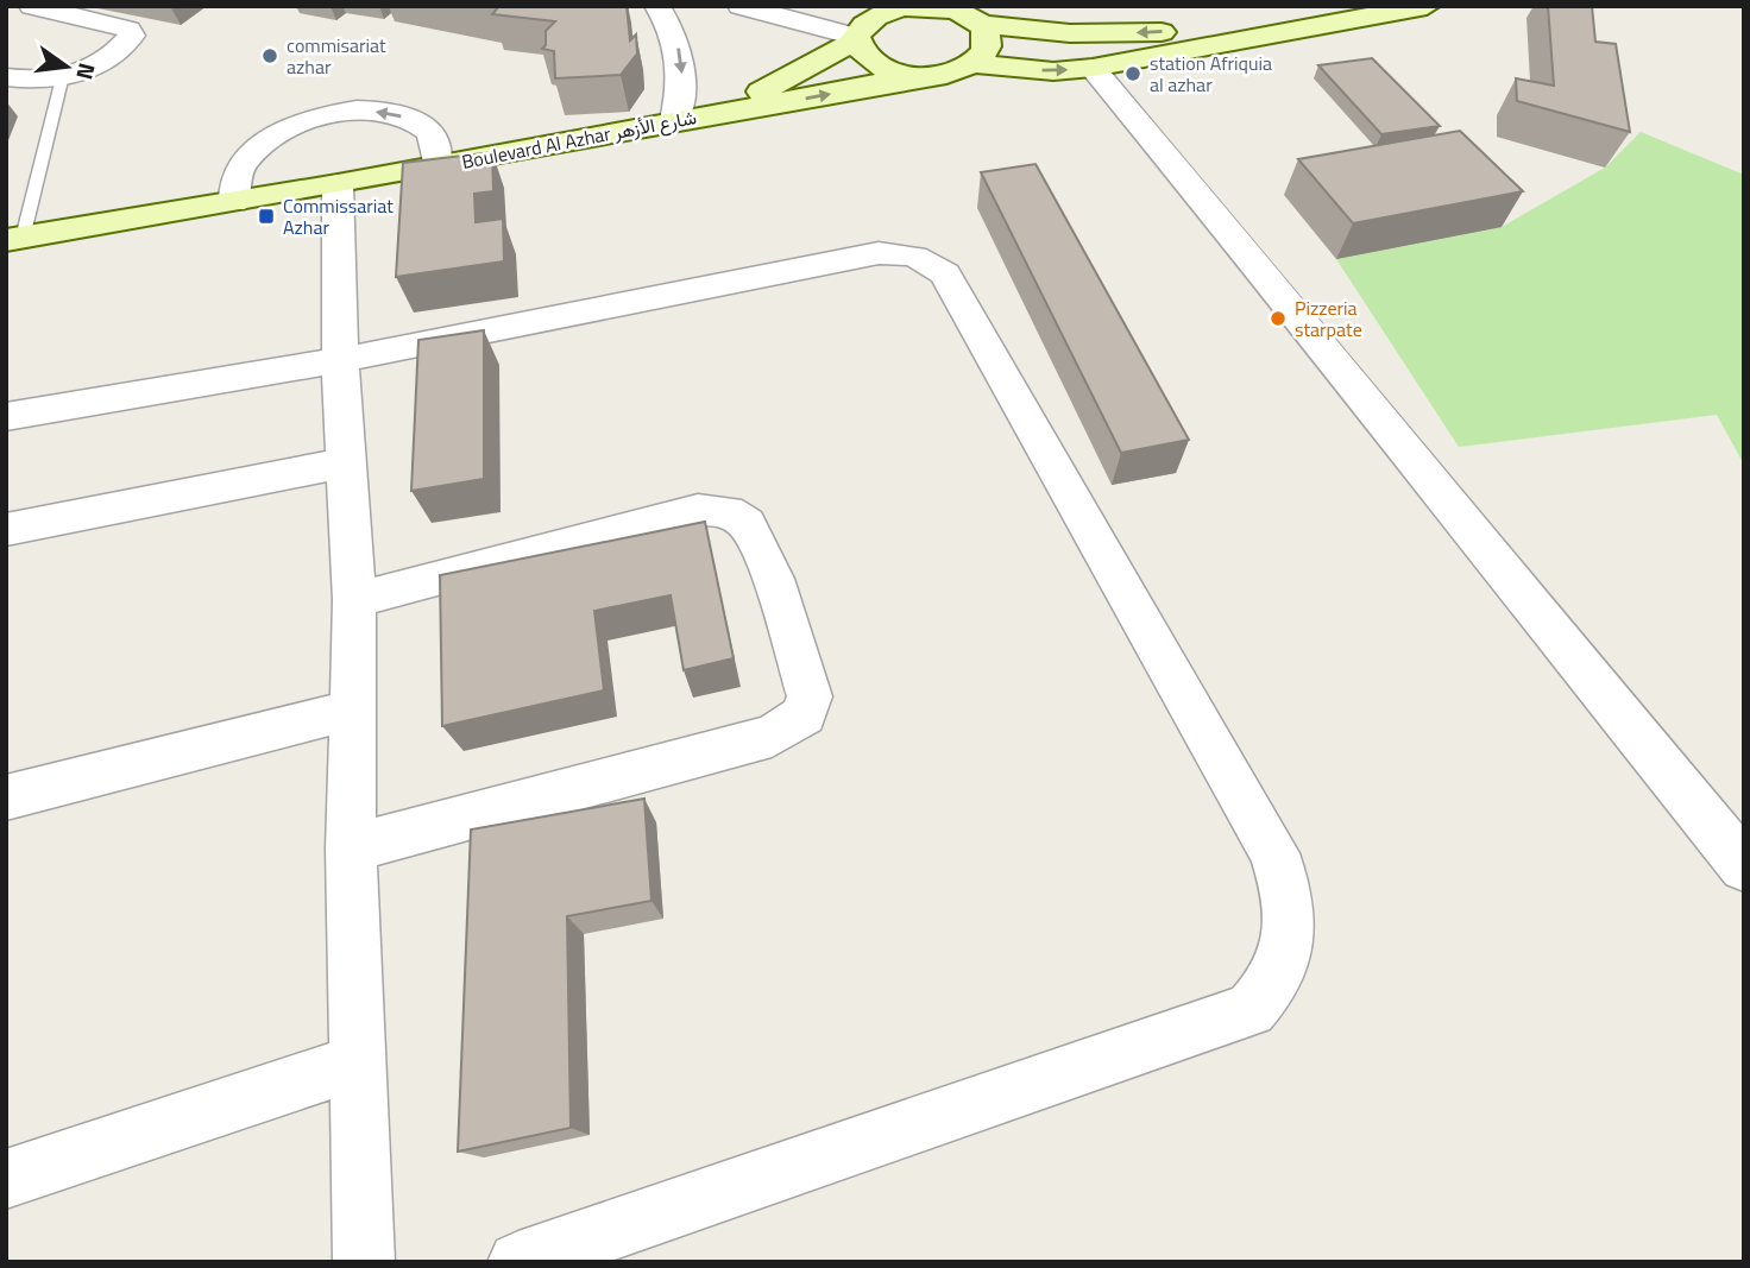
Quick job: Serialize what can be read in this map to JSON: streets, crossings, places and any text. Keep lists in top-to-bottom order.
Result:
{
  "streets": {
    "main road": ["Boulevard Al Azhar شارع الأزهر"]
  },
  "places": {
    "other": ["commisariat azhar", "station Afriquia al azhar", "Pizzeria starpate"],
    "transit": ["Commissariat Azhar"]
  },
  "north": "right"
}
